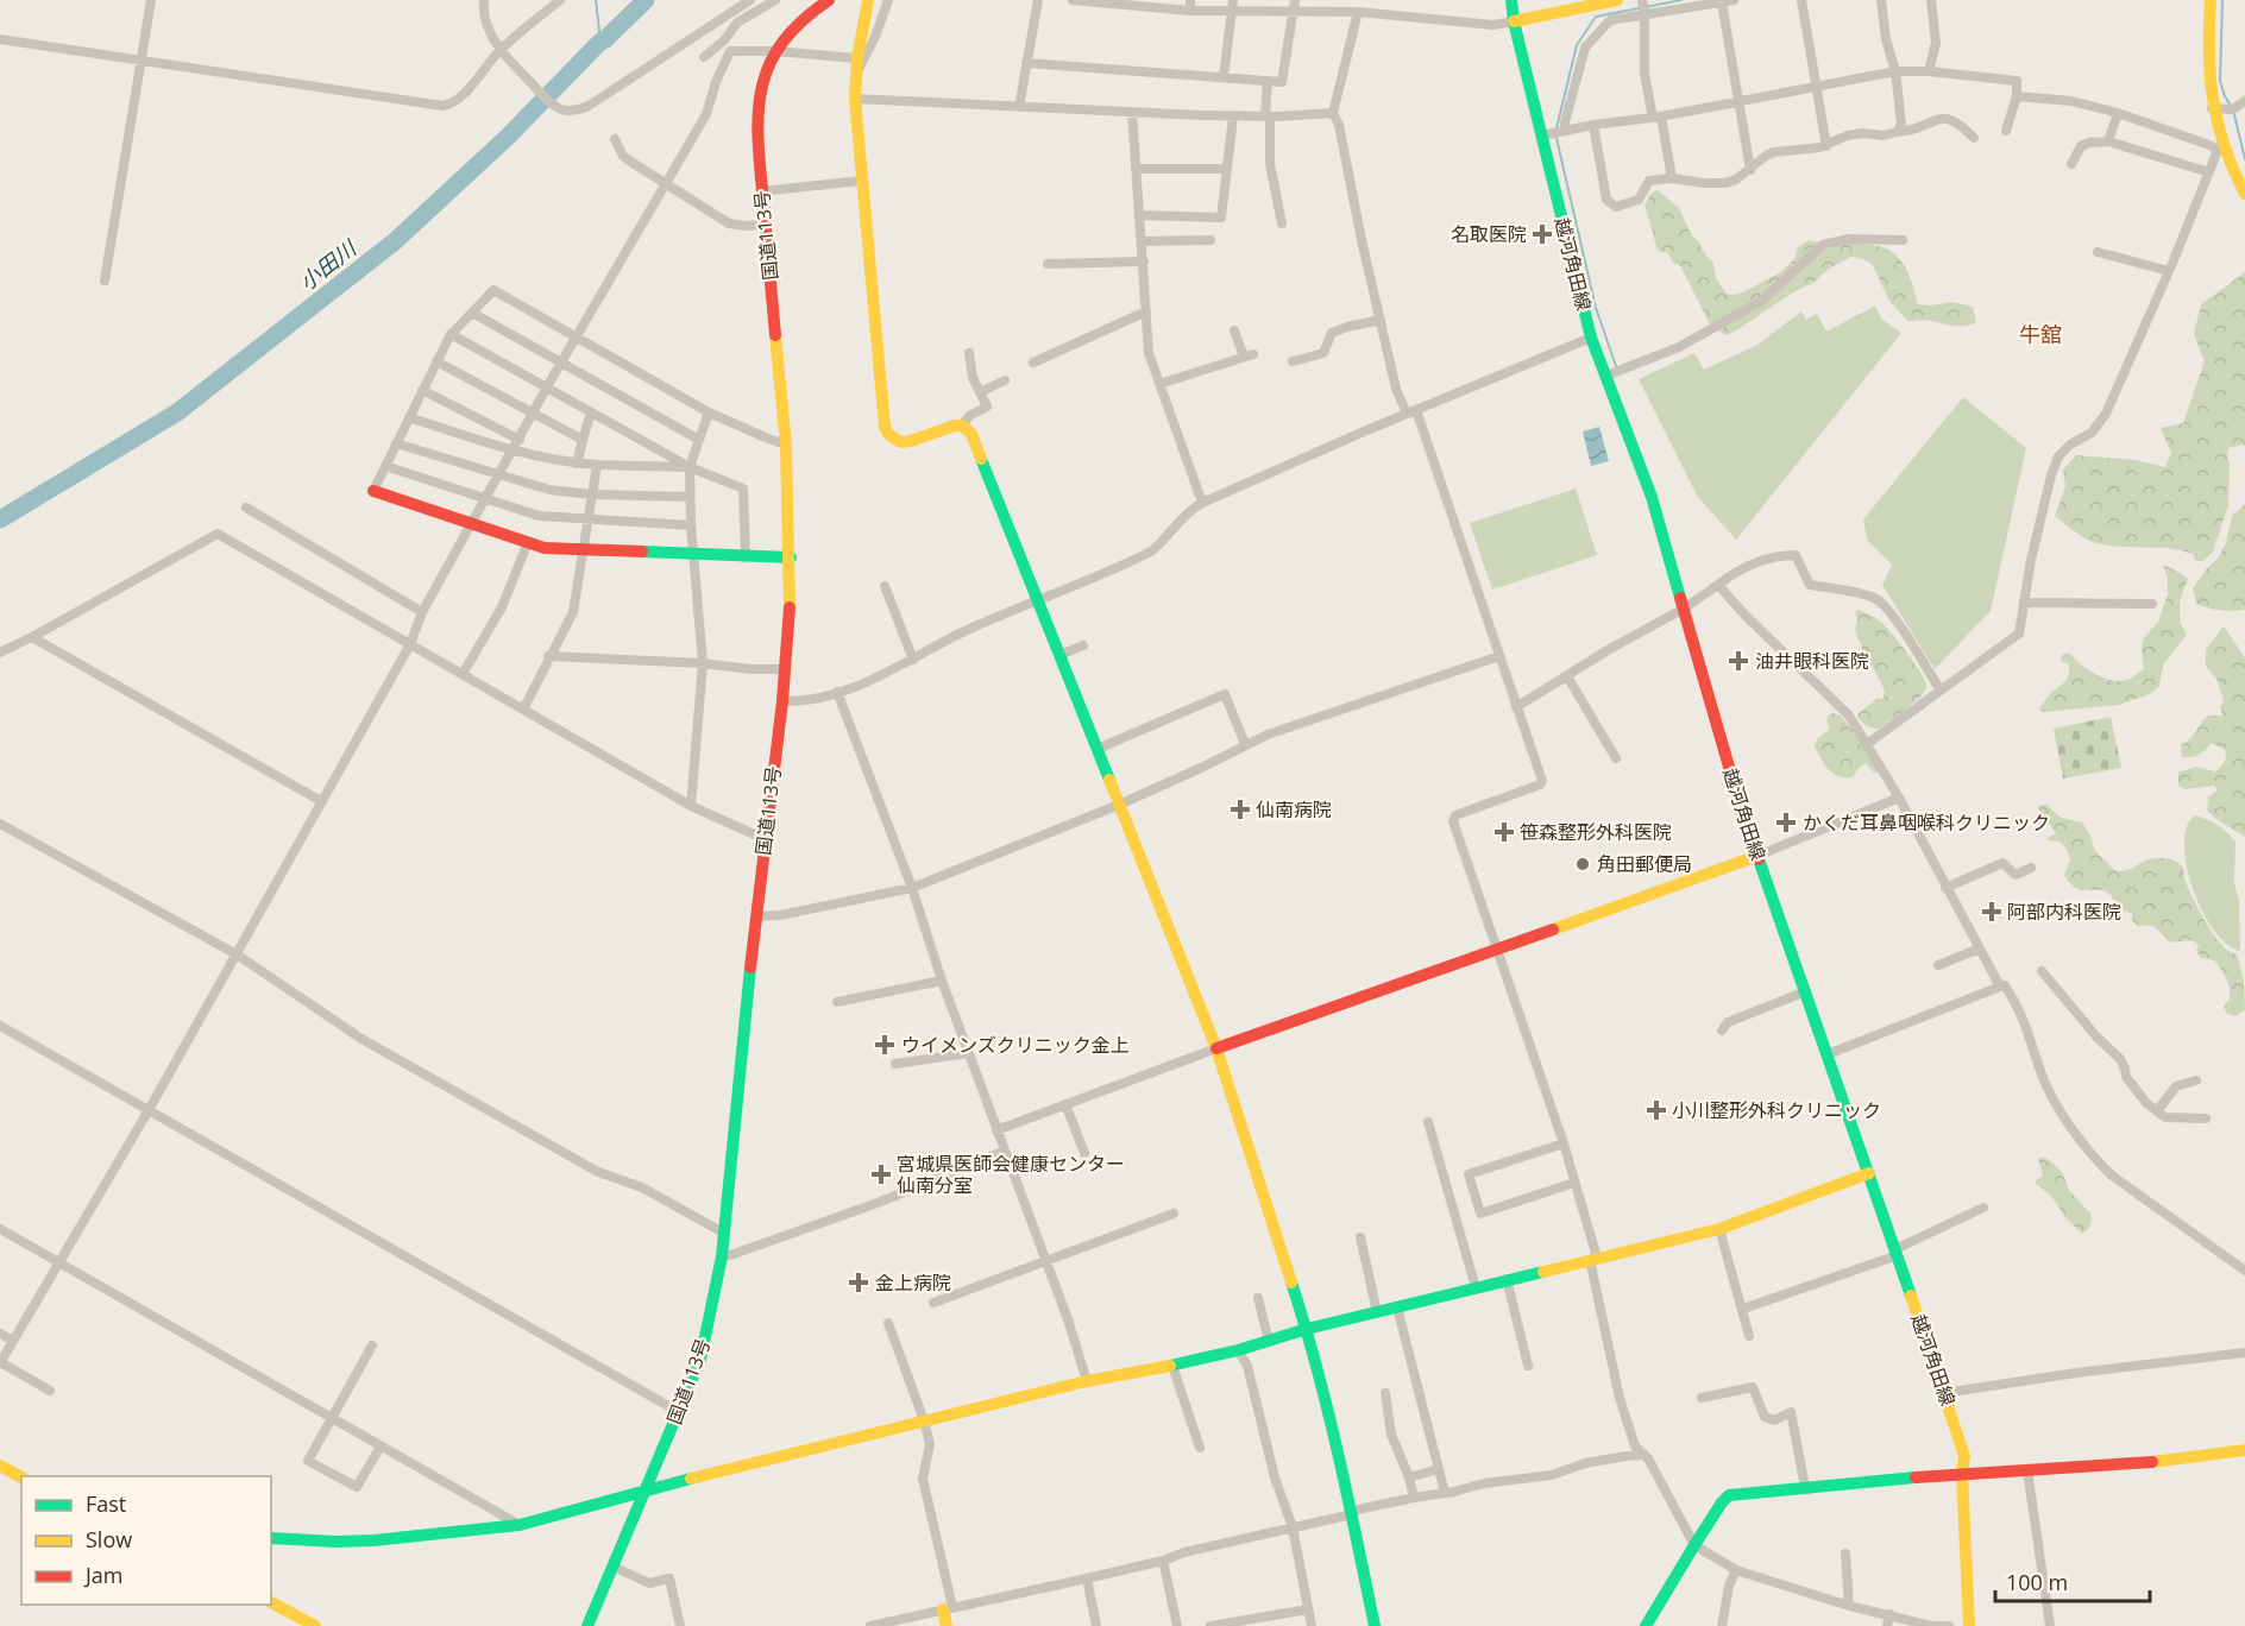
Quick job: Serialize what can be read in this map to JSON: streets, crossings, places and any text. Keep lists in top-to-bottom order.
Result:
{
  "streets": {
    "main road": ["国道113号", "越河角田線"]
  },
  "districts": ["牛舘"],
  "water": ["小田川"],
  "places": {
    "health": [
      "名取医院",
      "油井眼科医院",
      "仙南病院",
      "かくだ耳鼻咽喉科クリニック",
      "笹森整形外科医院",
      "阿部内科医院",
      "ウイメンズクリニック金上",
      "小川整形外科クリニック",
      "宮城県医師会健康センター 仙南分室",
      "金上病院"
    ],
    "other": ["角田郵便局"]
  },
  "legend": ["Fast", "Slow", "Jam"],
  "scale_bar": "100 m"
}
